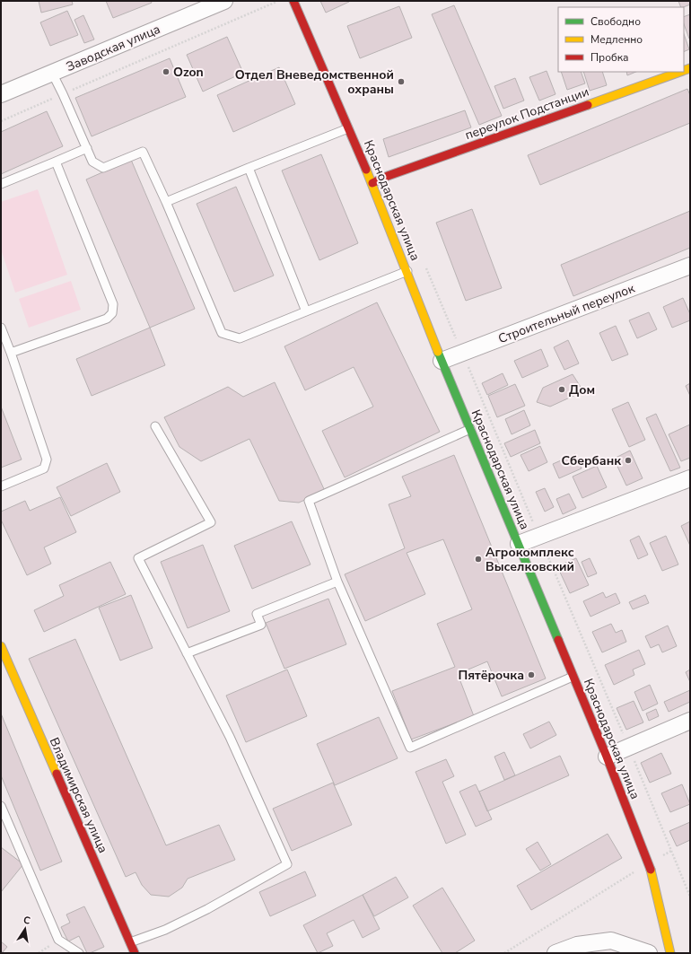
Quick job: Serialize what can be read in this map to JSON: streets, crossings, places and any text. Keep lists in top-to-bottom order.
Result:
{
  "streets": {
    "street": [
      "Заводская улица",
      "переулок Подстанции",
      "Краснодарская улица",
      "Строительный переулок",
      "Владимирская улица"
    ]
  },
  "crossings": [
    ["переулок Подстанции", "Краснодарская улица"],
    ["Краснодарская улица", "Строительный переулок"]
  ],
  "places": [
    "Ozon",
    "Отдел Вневедомственной охраны",
    "Дом",
    "Сбербанк",
    "Агрокомплекс Выселковский",
    "Пятёрочка"
  ],
  "legend": ["Свободно", "Медленно", "Пробка"],
  "north": "top"
}
